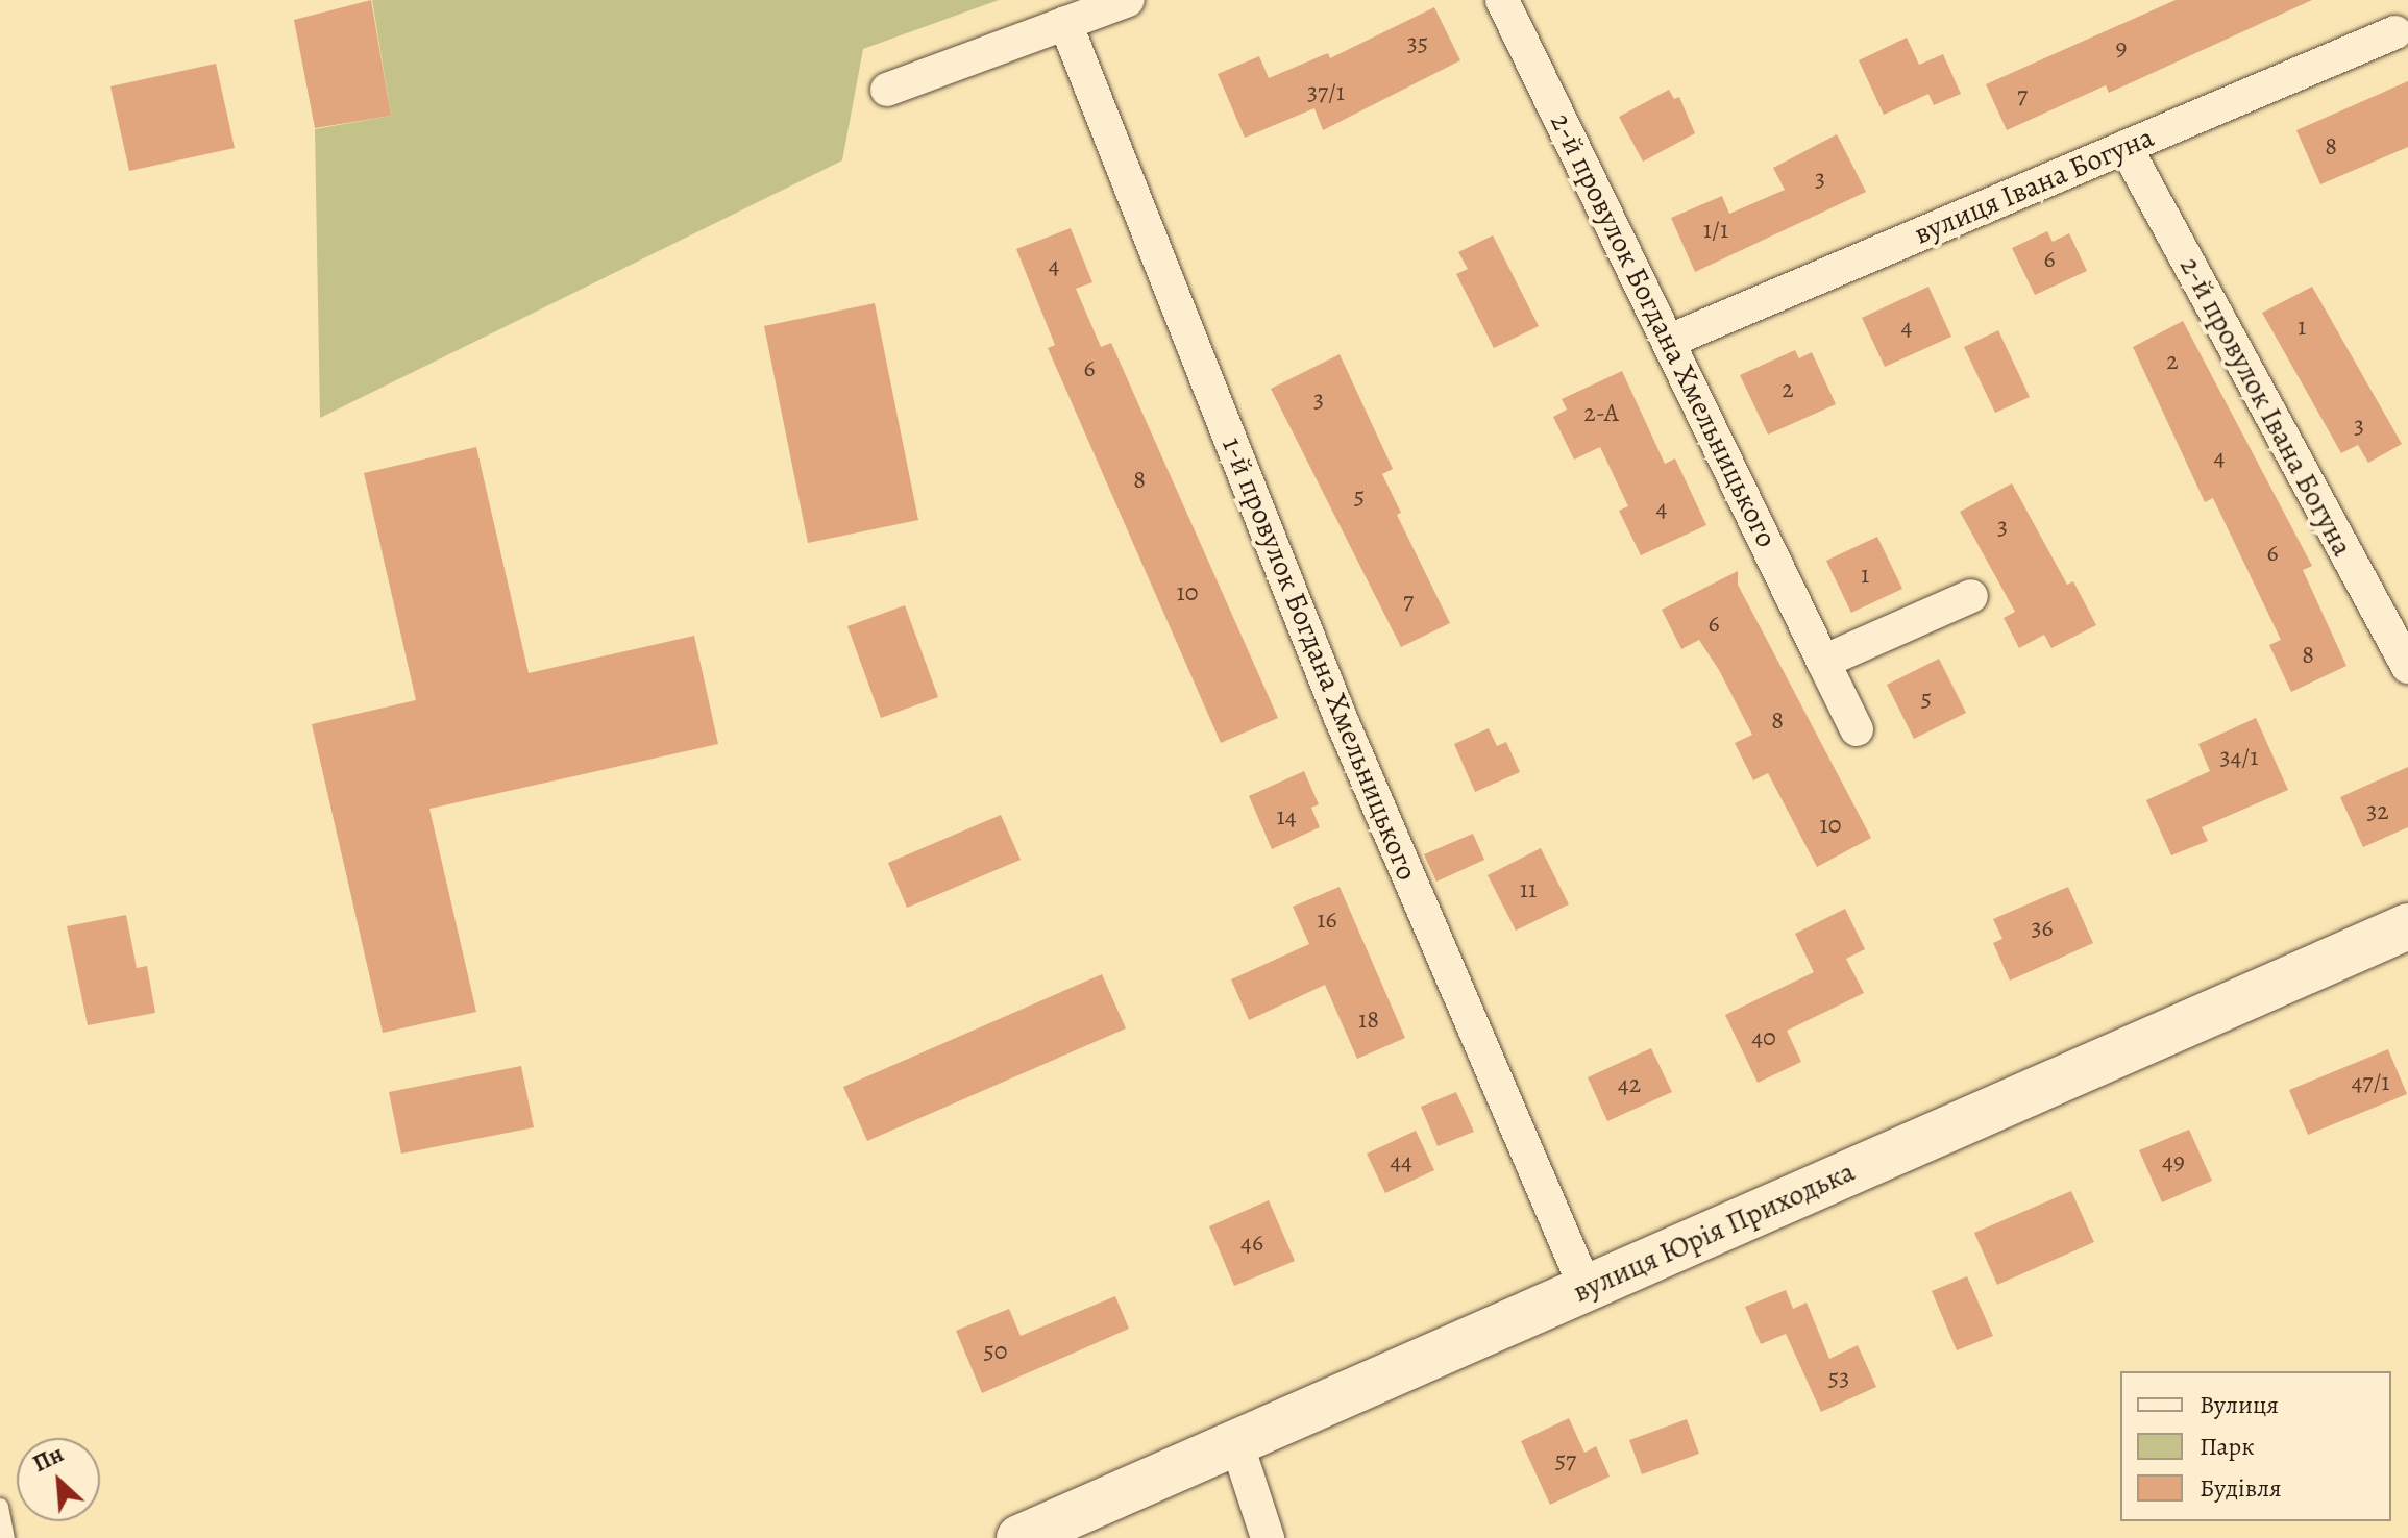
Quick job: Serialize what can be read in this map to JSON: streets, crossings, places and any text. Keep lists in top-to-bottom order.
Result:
{
  "streets": {
    "street": [
      "вулиця Івана Богуна",
      "2-й провулок Богдана Хмельницького",
      "2-й провулок Івана Богуна",
      "1-й провулок Богдана Хмельницького",
      "вулиця Юрія Приходька"
    ]
  },
  "crossings": [
    ["вулиця Івана Богуна", "2-й провулок Богдана Хмельницького"],
    ["вулиця Івана Богуна", "2-й провулок Івана Богуна"],
    ["1-й провулок Богдана Хмельницького", "вулиця Юрія Приходька"]
  ],
  "house_numbers": [
    "35",
    "9",
    "37/1",
    "7",
    "8",
    "3",
    "1/1",
    "6",
    "4",
    "4",
    "1",
    "2",
    "6",
    "2",
    "3",
    "2-А",
    "3",
    "4",
    "8",
    "5",
    "4",
    "3",
    "6",
    "1",
    "10",
    "7",
    "6",
    "8",
    "5",
    "8",
    "34/1",
    "32",
    "14",
    "10",
    "11",
    "16",
    "36",
    "18",
    "40",
    "47/1",
    "42",
    "44",
    "49",
    "46",
    "50",
    "53",
    "57"
  ],
  "legend": ["Вулиця", "Парк", "Будівля"],
  "north": "top left"
}
